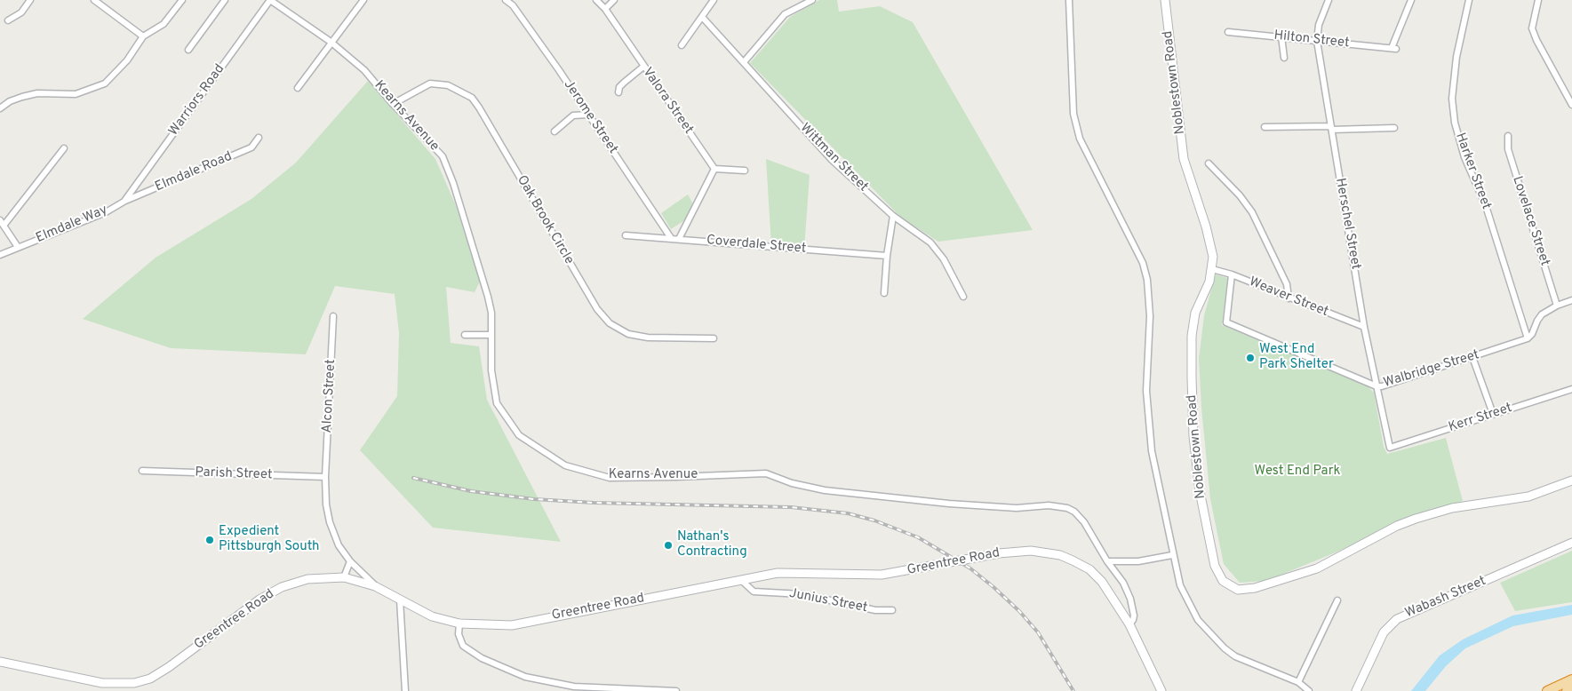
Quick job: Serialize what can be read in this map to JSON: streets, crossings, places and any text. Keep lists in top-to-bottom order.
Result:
{
  "streets": {
    "main road": ["Noblestown Road", "Greentree Road", "Wabash Street"],
    "street": [
      "Hilton Street",
      "Warriors Road",
      "Valora Street",
      "Kearns Avenue",
      "Jerome Street",
      "Wittman Street",
      "Harker Street",
      "Elmdale Road",
      "Oak Brook Circle",
      "Lovelace Street",
      "Herschel Street",
      "Elmdale Way",
      "Coverdale Street",
      "Weaver Street",
      "Walbridge Street",
      "Alcon Street",
      "Kerr Street",
      "Parish Street",
      "Junius Street"
    ]
  },
  "crossings": [
    ["Hilton Street", "Herschel Street"],
    ["Noblestown Road", "Weaver Street"],
    ["Warriors Road", "Kearns Avenue"],
    ["Warriors Road", "Elmdale Road"],
    ["Warriors Road", "Elmdale Way"],
    ["Kearns Avenue", "Oak Brook Circle"],
    ["Kearns Avenue", "Greentree Road"],
    ["Jerome Street", "Coverdale Street"],
    ["Harker Street", "Walbridge Street"],
    ["Elmdale Road", "Elmdale Way"],
    ["Herschel Street", "Weaver Street"],
    ["Herschel Street", "Walbridge Street"],
    ["Herschel Street", "Kerr Street"],
    ["Weaver Street", "Walbridge Street"],
    ["Alcon Street", "Parish Street"],
    ["Alcon Street", "Greentree Road"],
    ["Greentree Road", "Junius Street"]
  ],
  "parks": ["West End Park"],
  "places": ["West End Park Shelter", "Expedient Pittsburgh South", "Nathan's Contracting"]
}
